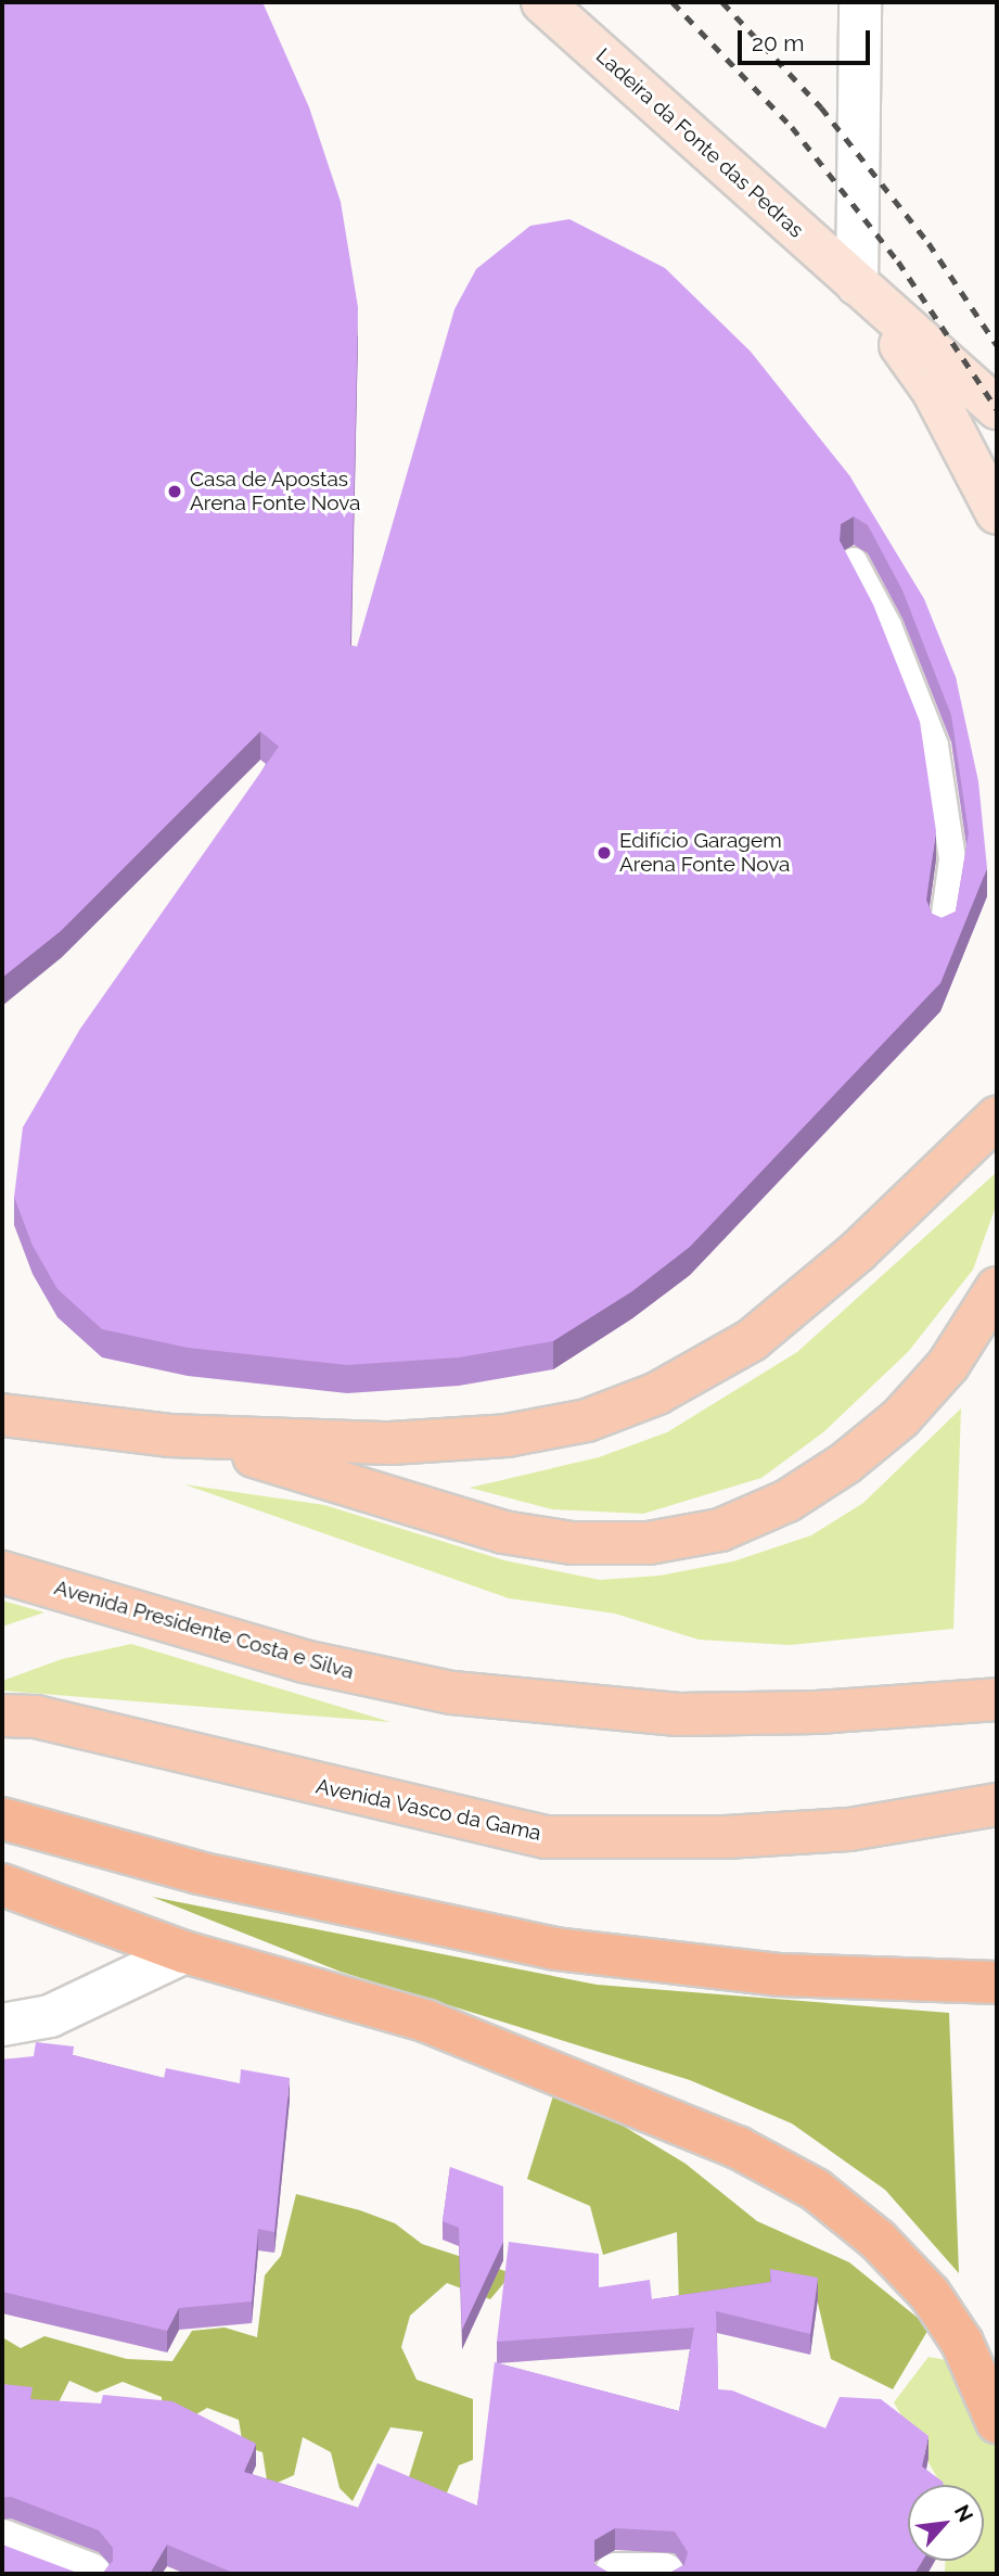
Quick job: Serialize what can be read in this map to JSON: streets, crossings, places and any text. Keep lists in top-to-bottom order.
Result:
{
  "streets": {
    "main road": ["Ladeira da Fonte das Pedras", "Avenida Presidente Costa e Silva", "Avenida Vasco da Gama"]
  },
  "places": ["Casa de Apostas Arena Fonte Nova", "Edifício Garagem Arena Fonte Nova"],
  "scale_bar": "20 m",
  "north": "top right"
}
